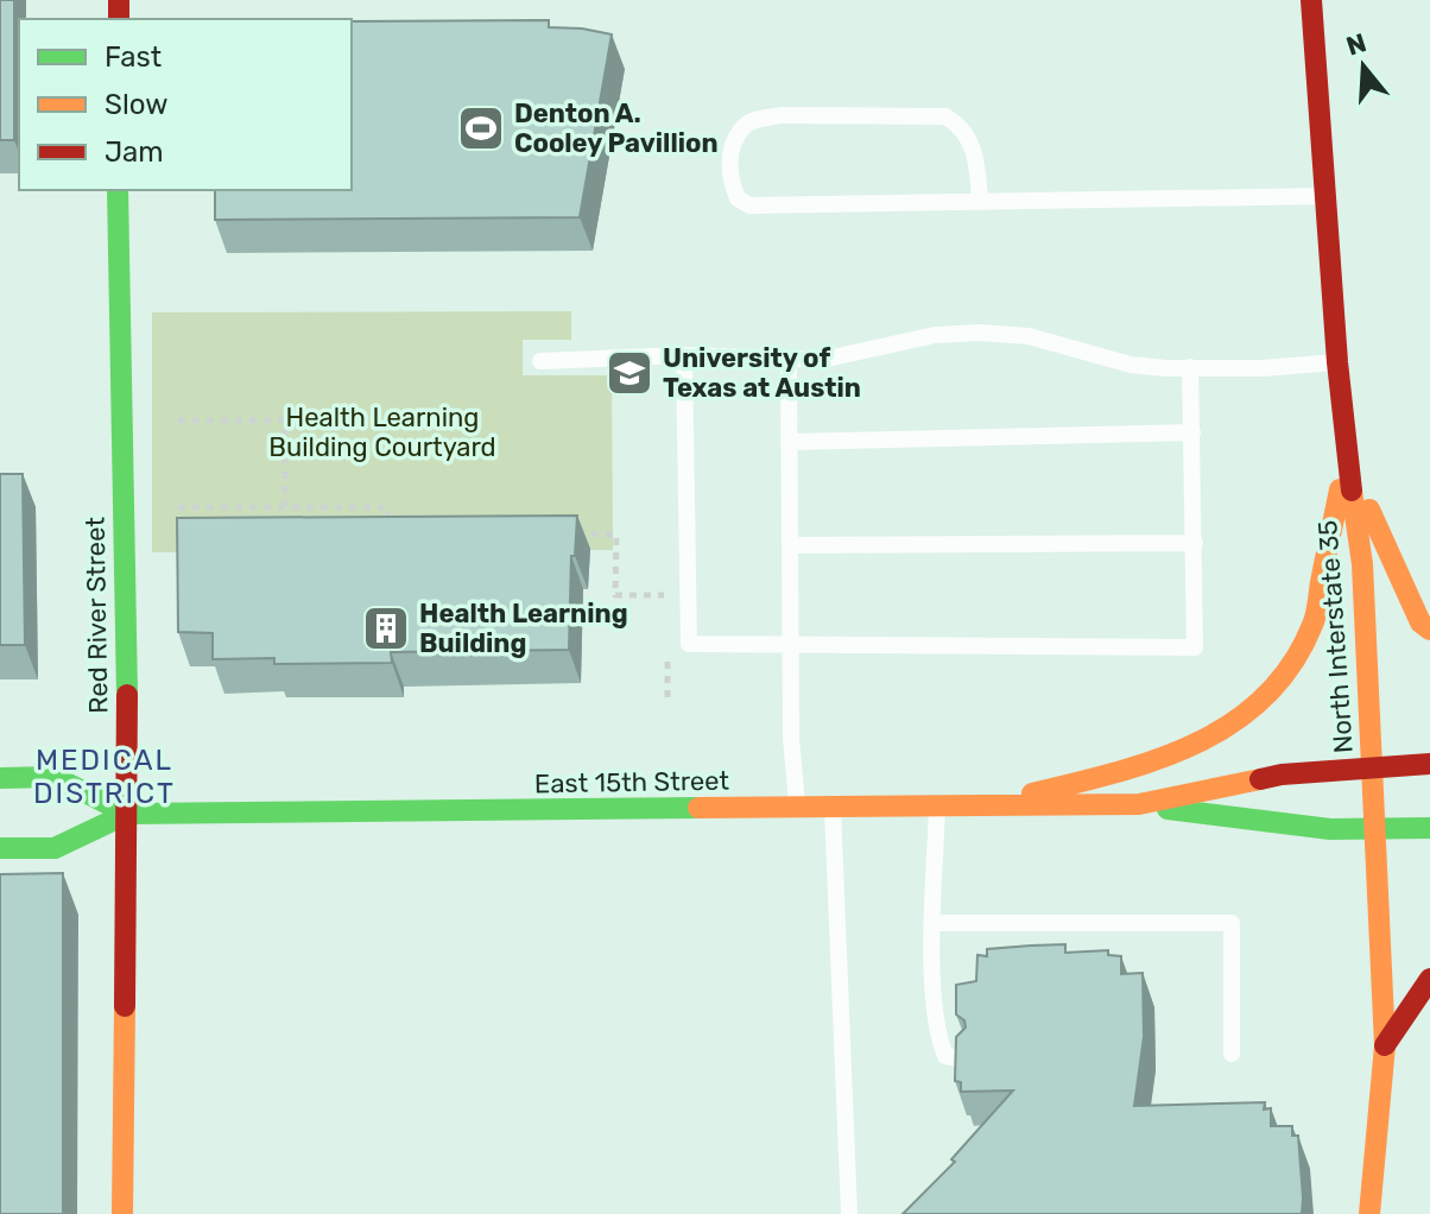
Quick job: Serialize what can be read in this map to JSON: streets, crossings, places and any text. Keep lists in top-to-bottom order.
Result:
{
  "streets": {
    "main road": ["Red River Street", "North Interstate 35", "East 15th Street"]
  },
  "crossings": [
    ["Red River Street", "East 15th Street"],
    ["North Interstate 35", "East 15th Street"]
  ],
  "districts": ["MEDICAL DISTRICT"],
  "parks": ["Health Learning Building Courtyard"],
  "places": {
    "sports": ["Denton A. Cooley Pavillion"],
    "school or university": ["University of Texas at Austin"],
    "building": ["Health Learning Building"]
  },
  "legend": ["Fast", "Slow", "Jam"],
  "north": "top"
}
